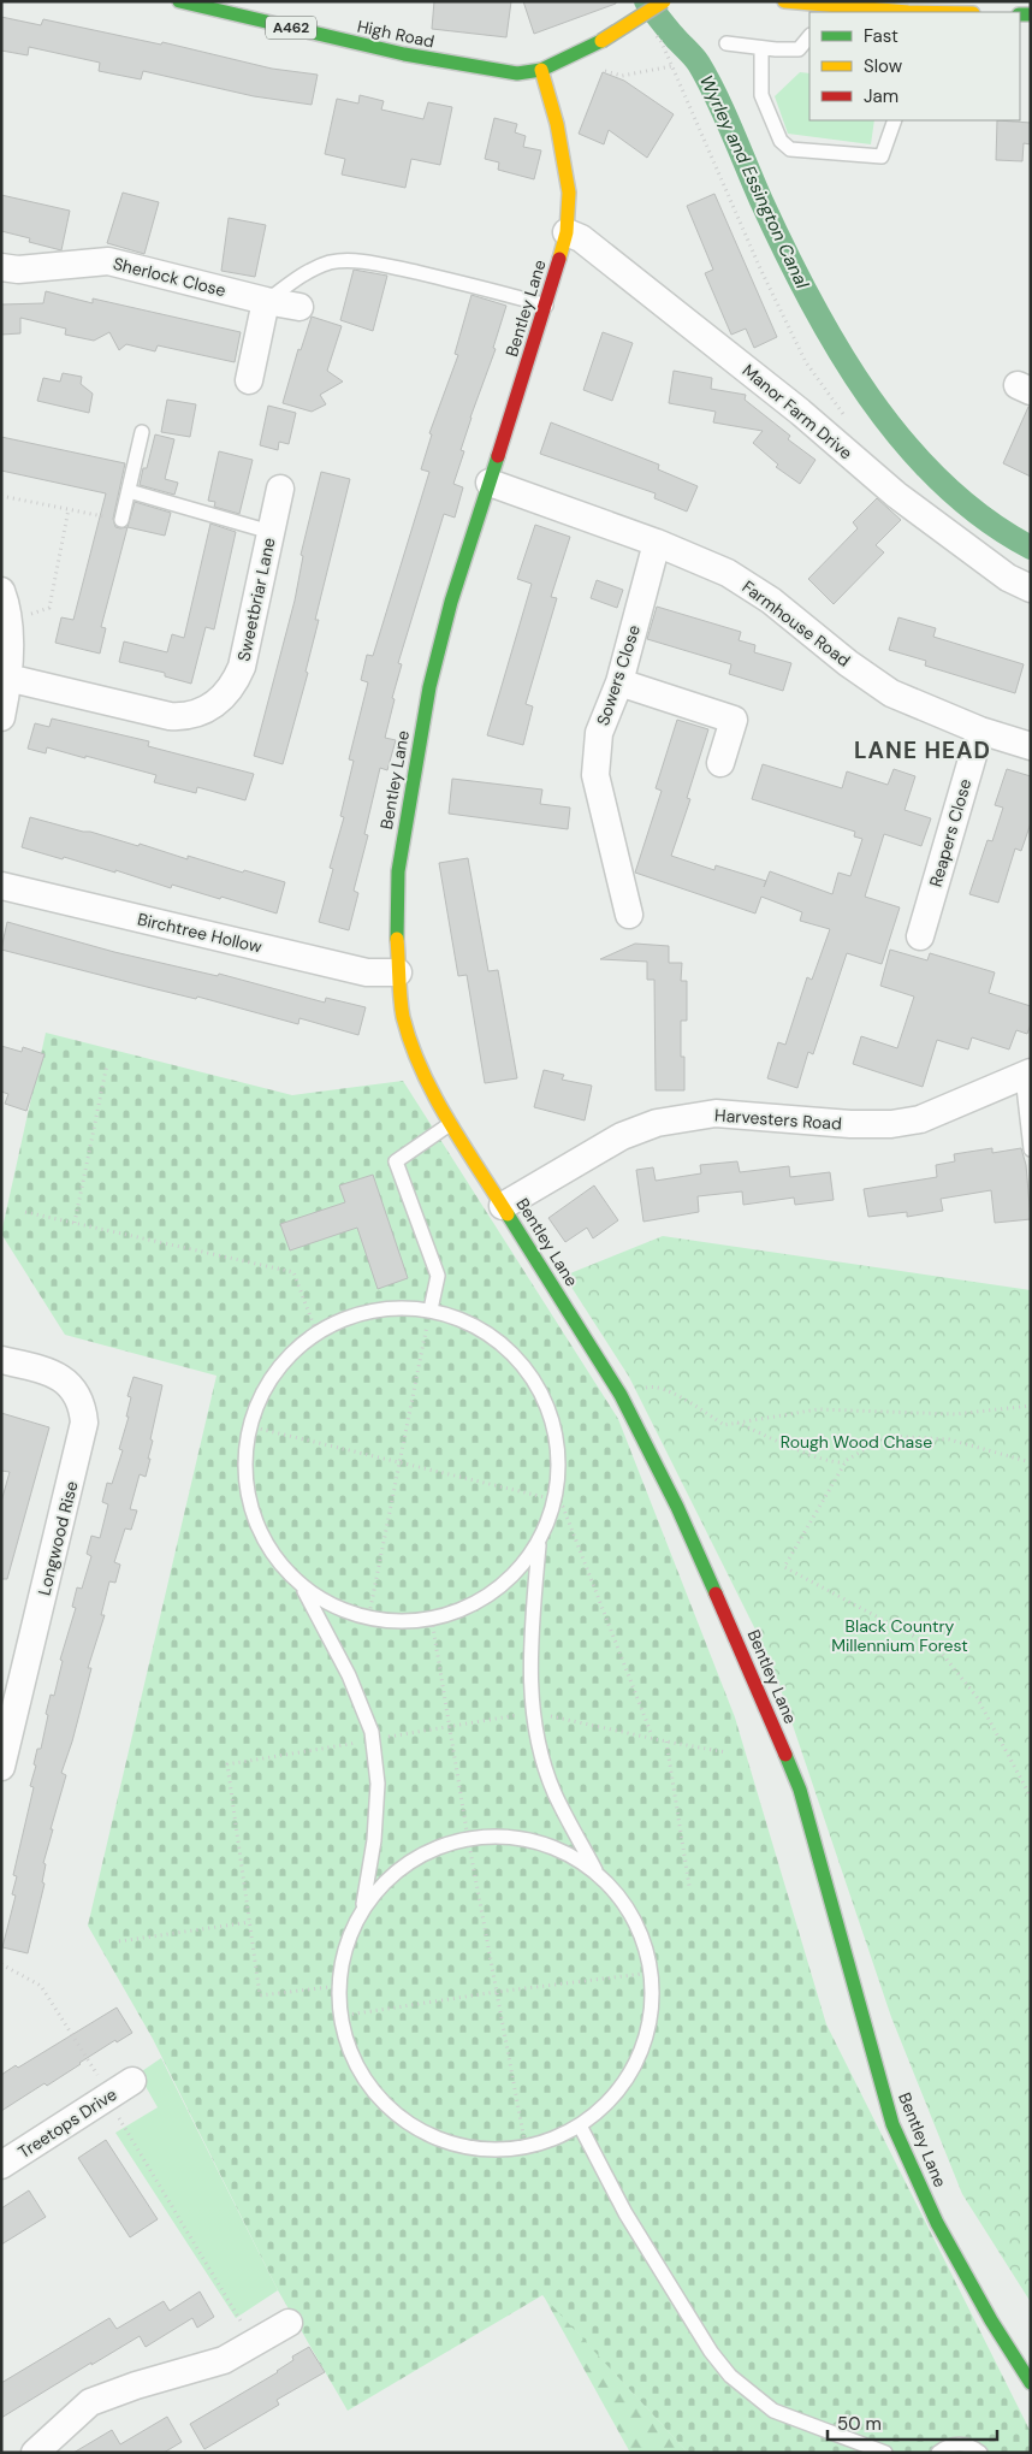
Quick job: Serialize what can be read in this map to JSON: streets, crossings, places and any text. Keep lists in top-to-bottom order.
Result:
{
  "streets": {
    "street": [
      "A462",
      "High Road",
      "Sherlock Close",
      "Bentley Lane",
      "Manor Farm Drive",
      "Sweetbriar Lane",
      "Farmhouse Road",
      "Sowers Close",
      "Reapers Close",
      "Birchtree Hollow",
      "Harvesters Road",
      "Longwood Rise",
      "Treetops Drive"
    ]
  },
  "crossings": [
    ["High Road", "Bentley Lane"],
    ["Bentley Lane", "Manor Farm Drive"],
    ["Bentley Lane", "Farmhouse Road"],
    ["Bentley Lane", "Birchtree Hollow"],
    ["Bentley Lane", "Harvesters Road"],
    ["Farmhouse Road", "Sowers Close"],
    ["Farmhouse Road", "Reapers Close"]
  ],
  "districts": ["LANE HEAD"],
  "water": ["Wyrley and Essington Canal"],
  "parks": ["Rough Wood Chase", "Black Country Millennium Forest"],
  "legend": ["Fast", "Slow", "Jam"],
  "scale_bar": "50 m"
}
